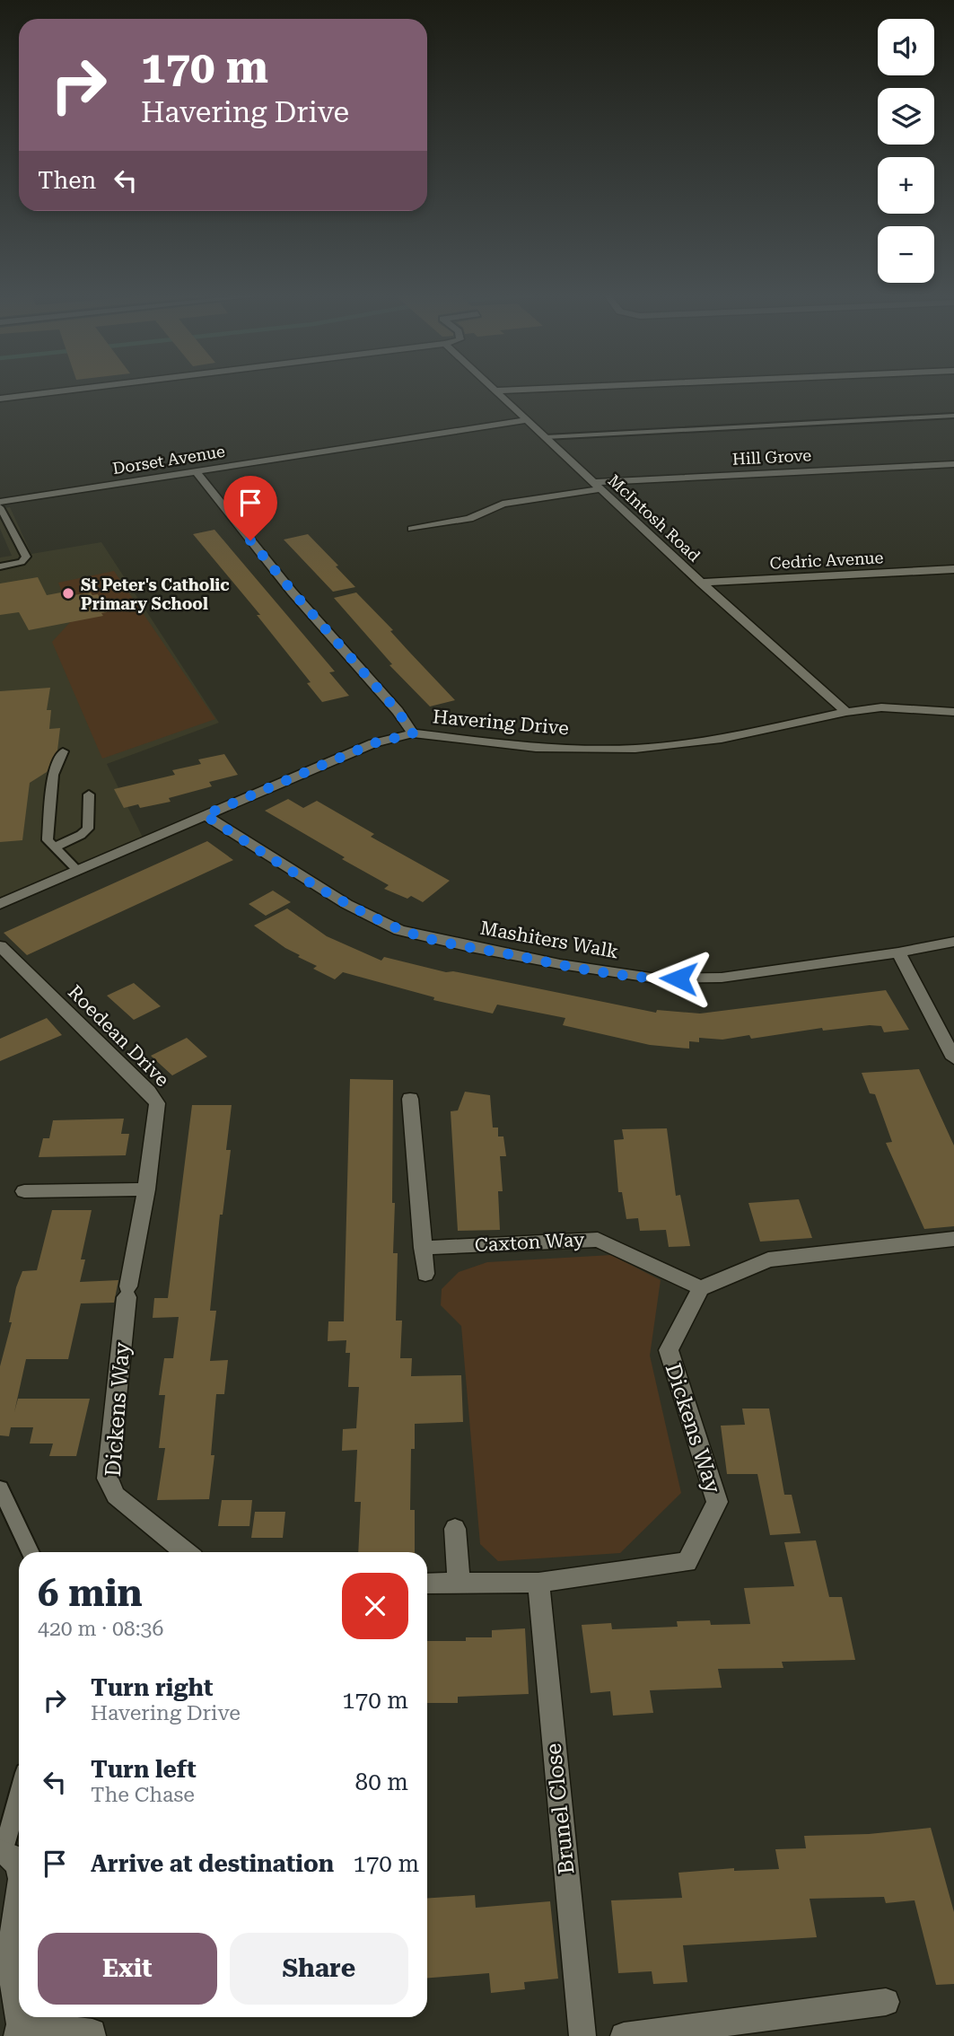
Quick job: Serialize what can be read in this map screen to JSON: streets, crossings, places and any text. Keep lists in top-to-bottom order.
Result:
{
  "streets": {
    "street": [
      "Hill Grove",
      "Dorset Avenue",
      "McIntosh Road",
      "Cedric Avenue",
      "Havering Drive",
      "Mashiters Walk",
      "Roedean Drive",
      "Caxton Way",
      "Dickens Way",
      "Brunel Close"
    ]
  },
  "crossings": [
    ["Hill Grove", "McIntosh Road"],
    ["Dorset Avenue", "McIntosh Road"],
    ["McIntosh Road", "Cedric Avenue"],
    ["McIntosh Road", "Havering Drive"],
    ["Havering Drive", "Mashiters Walk"],
    ["Roedean Drive", "Dickens Way"],
    ["Caxton Way", "Dickens Way"],
    ["Dickens Way", "Brunel Close"]
  ],
  "places": ["St Peter's Catholic Primary School"],
  "page": {
    "map_buttons": ["+", "−"],
    "turn": ["170 m", "Havering Drive"],
    "then": "Then",
    "heading": ["6 min", "420 m · 08:36"],
    "list": [
      {
        "name": "Turn right",
        "note": "Havering Drive",
        "value": "170 m"
      },
      {
        "name": "Turn left",
        "note": "The Chase",
        "value": "80 m"
      },
      {
        "name": "Arrive at destination",
        "value": "170 m"
      }
    ],
    "buttons": ["Exit", "Share"]
  }
}
